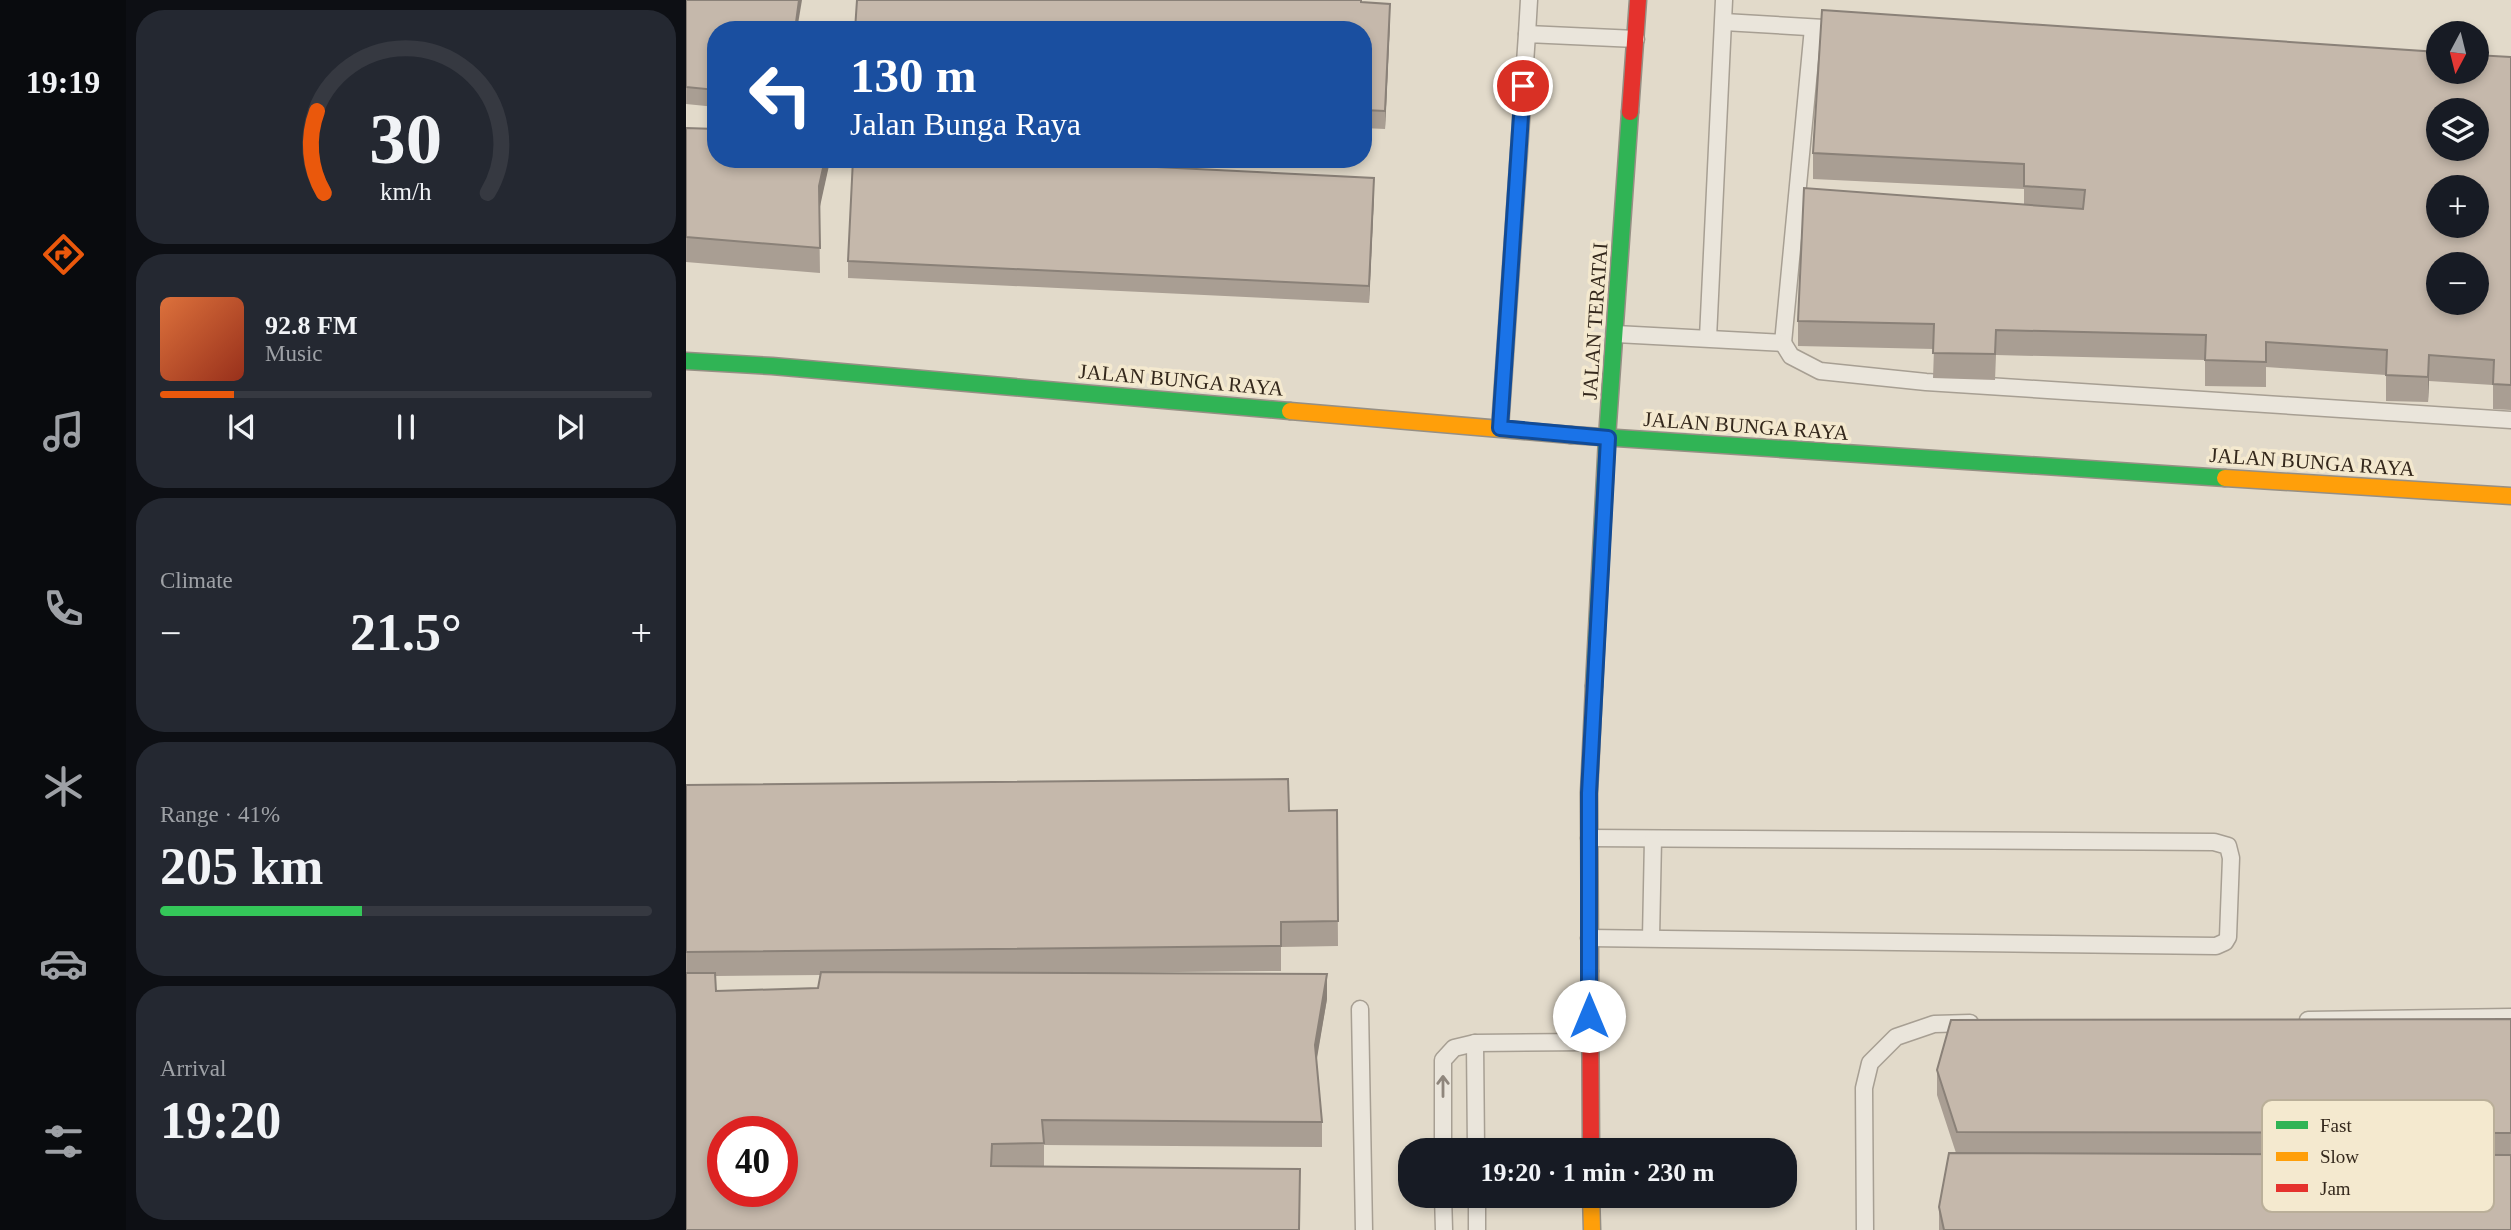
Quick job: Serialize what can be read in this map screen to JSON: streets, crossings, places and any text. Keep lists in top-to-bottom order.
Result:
{
  "streets": {
    "street": ["JALAN TERATAI", "JALAN BUNGA RAYA"]
  },
  "crossings": [
    ["JALAN TERATAI", "JALAN BUNGA RAYA"]
  ],
  "legend": ["Fast", "Slow", "Jam"],
  "north": "bottom",
  "page": {
    "tabs": "19:19",
    "map_buttons": ["+", "−"],
    "turn": ["130 m", "Jalan Bunga Raya"],
    "song": ["92.8 FM", "Music"],
    "tile": [
      "Climate",
      ["Range · 41%", "205 km"],
      ["Arrival", "19:20"]
    ],
    "heat": ["−", "21.5°", "+"],
    "limit": "40",
    "trip": "19:20 · 1 min · 230 m",
    "gauge": ["30", "km/h"]
  }
}
